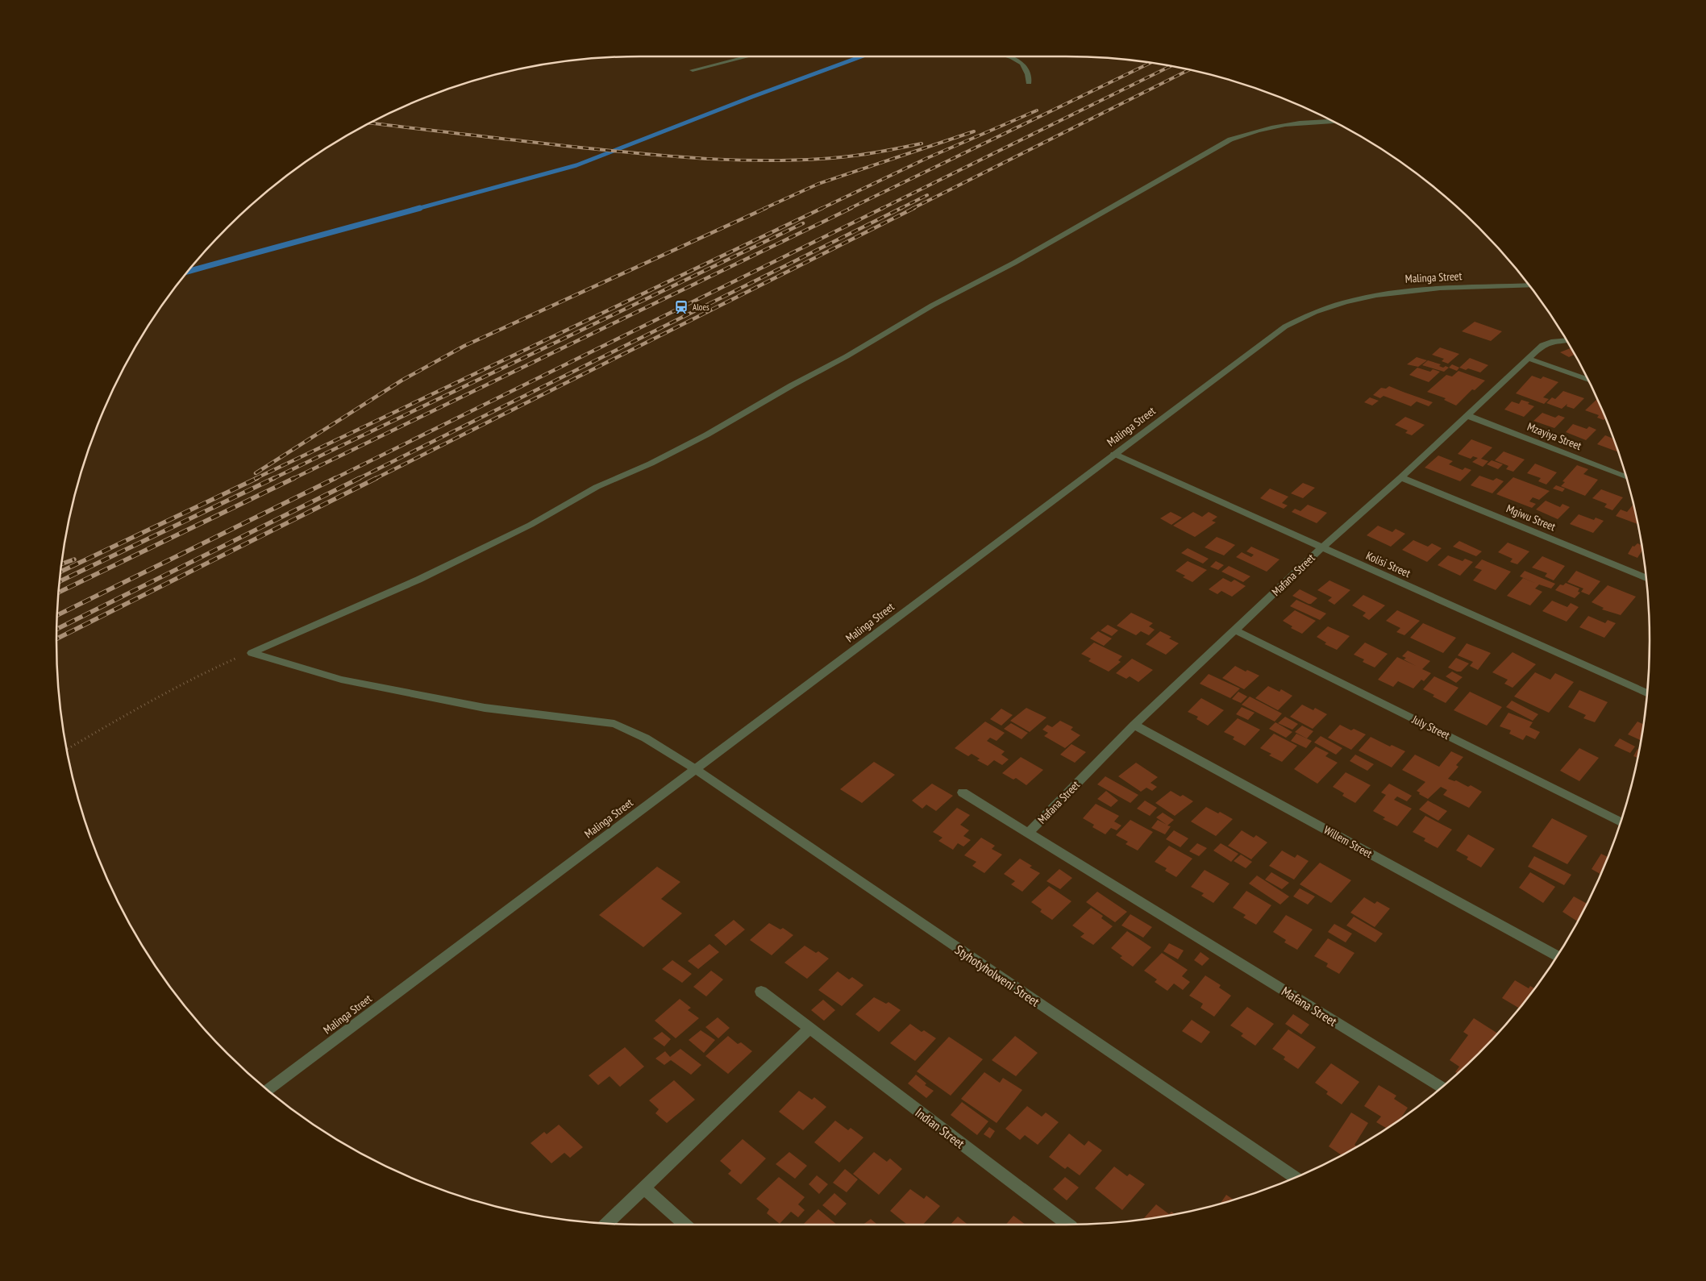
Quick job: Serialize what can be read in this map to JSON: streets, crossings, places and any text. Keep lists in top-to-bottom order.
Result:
{
  "streets": {
    "street": [
      "Malinga Street",
      "Mzayiya Street",
      "Mgiwu Street",
      "Kolisi Street",
      "Mafana Street",
      "July Street",
      "Willem Street",
      "Styhotyholweni Street",
      "Indian Street"
    ]
  },
  "crossings": [
    ["Malinga Street", "Kolisi Street"],
    ["Malinga Street", "Styhotyholweni Street"],
    ["Mzayiya Street", "Mafana Street"],
    ["Mgiwu Street", "Mafana Street"],
    ["Kolisi Street", "Mafana Street"],
    ["Mafana Street", "July Street"],
    ["Mafana Street", "Willem Street"]
  ],
  "places": {
    "station": ["Aloes"]
  }
}
